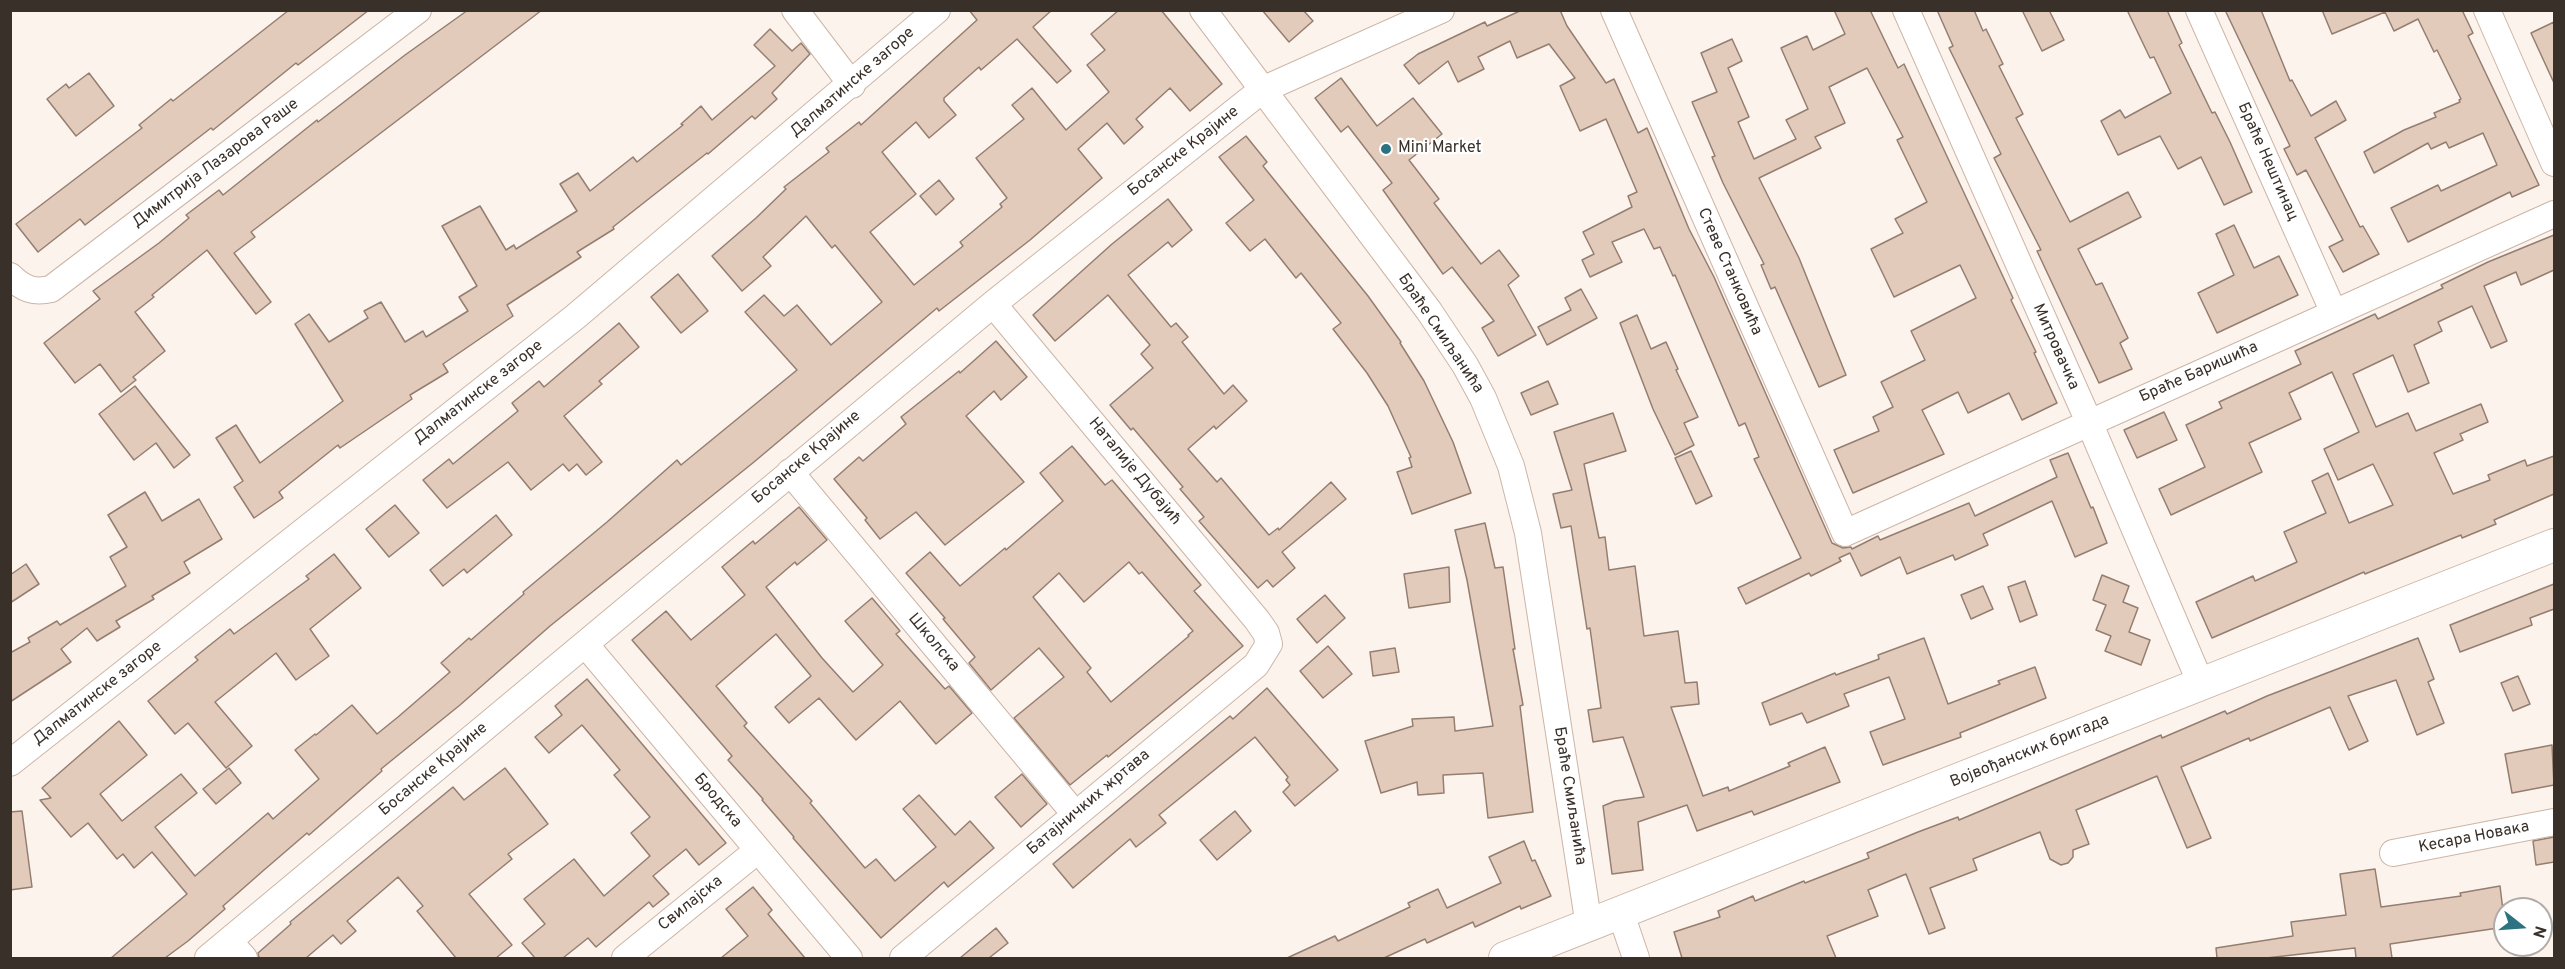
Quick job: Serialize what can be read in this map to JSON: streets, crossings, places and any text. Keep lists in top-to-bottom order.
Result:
{
  "streets": {
    "street": [
      "Далматинске загоре",
      "Босанске Крајине",
      "Браће Нештинац",
      "Димитрија Лазарова Раше",
      "Стеве Станковића",
      "Браће Смиљанића",
      "Митровачка",
      "Браће Баришића",
      "Наталије Дубајић",
      "Школска",
      "Војвођанских бригада",
      "Бродска",
      "Батајничких жртава",
      "Кесара Новака",
      "Свилајска"
    ]
  },
  "crossings": [
    ["Босанске Крајине", "Браће Смиљанића"],
    ["Босанске Крајине", "Наталије Дубајић"],
    ["Босанске Крајине", "Школска"],
    ["Босанске Крајине", "Бродска"],
    ["Браће Нештинац", "Браће Баришића"],
    ["Стеве Станковића", "Браће Баришића"],
    ["Браће Смиљанића", "Војвођанских бригада"],
    ["Митровачка", "Браће Баришића"],
    ["Митровачка", "Војвођанских бригада"],
    ["Наталије Дубајић", "Батајничких жртава"],
    ["Школска", "Батајничких жртава"],
    ["Бродска", "Свилајска"]
  ],
  "places": ["Mini Market"],
  "north": "right"
}
